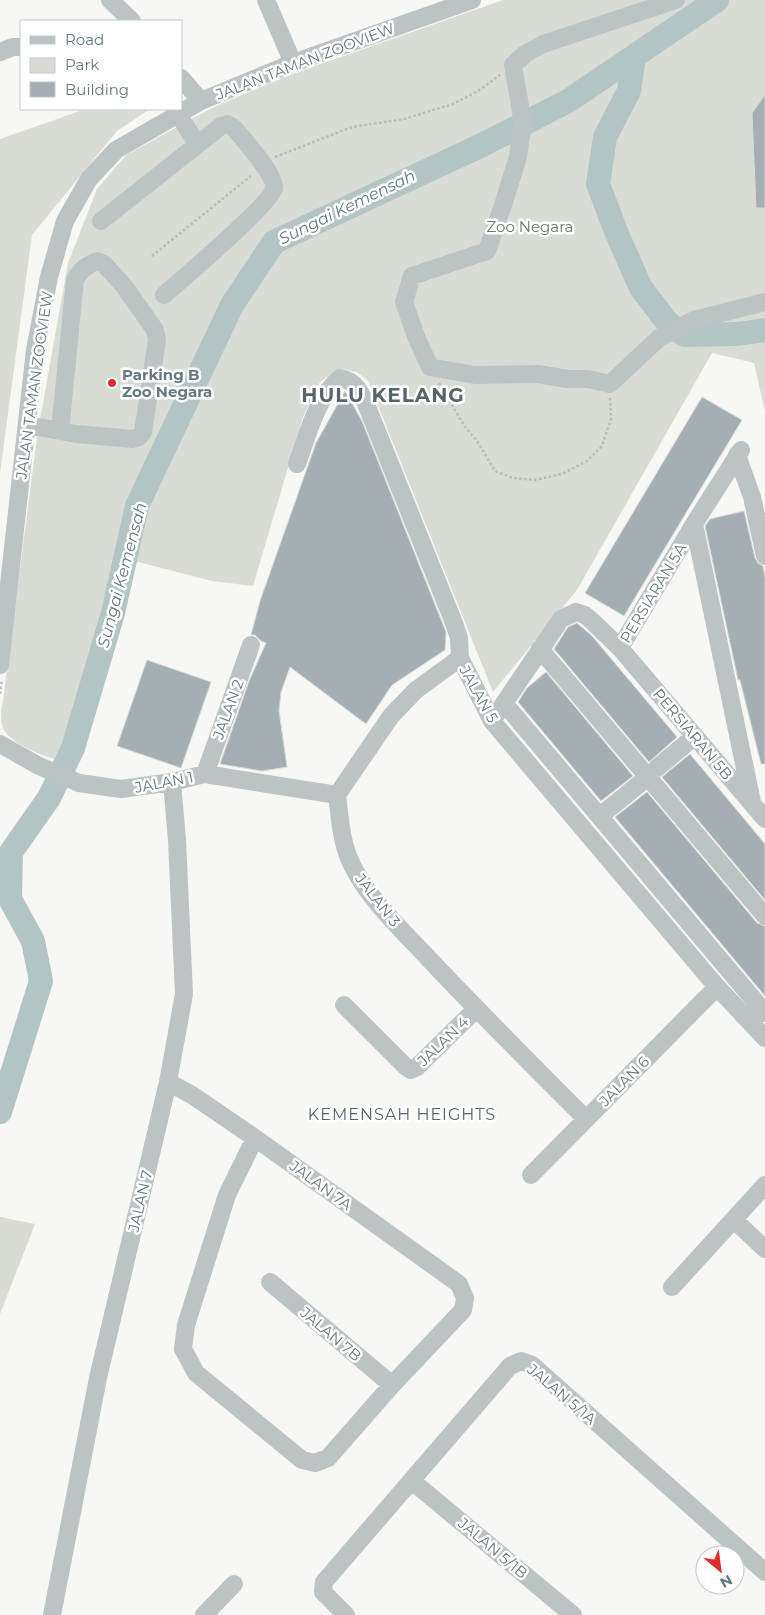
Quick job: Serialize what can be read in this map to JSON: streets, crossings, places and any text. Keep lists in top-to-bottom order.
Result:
{
  "streets": {
    "street": [
      "JALAN TAMAN ZOOVIEW",
      "PERSIARAN 5A",
      "JALAN 5",
      "JALAN 2",
      "PERSIARAN 5B",
      "JALAN 1",
      "JALAN 3",
      "JALAN 4",
      "JALAN 6",
      "JALAN 7A",
      "JALAN 7",
      "JALAN 7B",
      "JALAN 5/1A",
      "JALAN 5/1B"
    ]
  },
  "crossings": [
    ["PERSIARAN 5A", "JALAN 5"],
    ["PERSIARAN 5A", "PERSIARAN 5B"],
    ["JALAN 5", "JALAN 6"],
    ["JALAN 2", "JALAN 1"],
    ["JALAN 1", "JALAN 3"],
    ["JALAN 1", "JALAN 7"],
    ["JALAN 3", "JALAN 4"],
    ["JALAN 3", "JALAN 6"],
    ["JALAN 7A", "JALAN 7"],
    ["JALAN 7A", "JALAN 7B"],
    ["JALAN 5/1A", "JALAN 5/1B"]
  ],
  "districts": ["HULU KELANG", "KEMENSAH HEIGHTS"],
  "water": ["Sungai Kemensah"],
  "parks": ["Zoo Negara"],
  "places": ["Parking B Zoo Negara"],
  "legend": ["Road", "Park", "Building"],
  "north": "bottom right"
}
